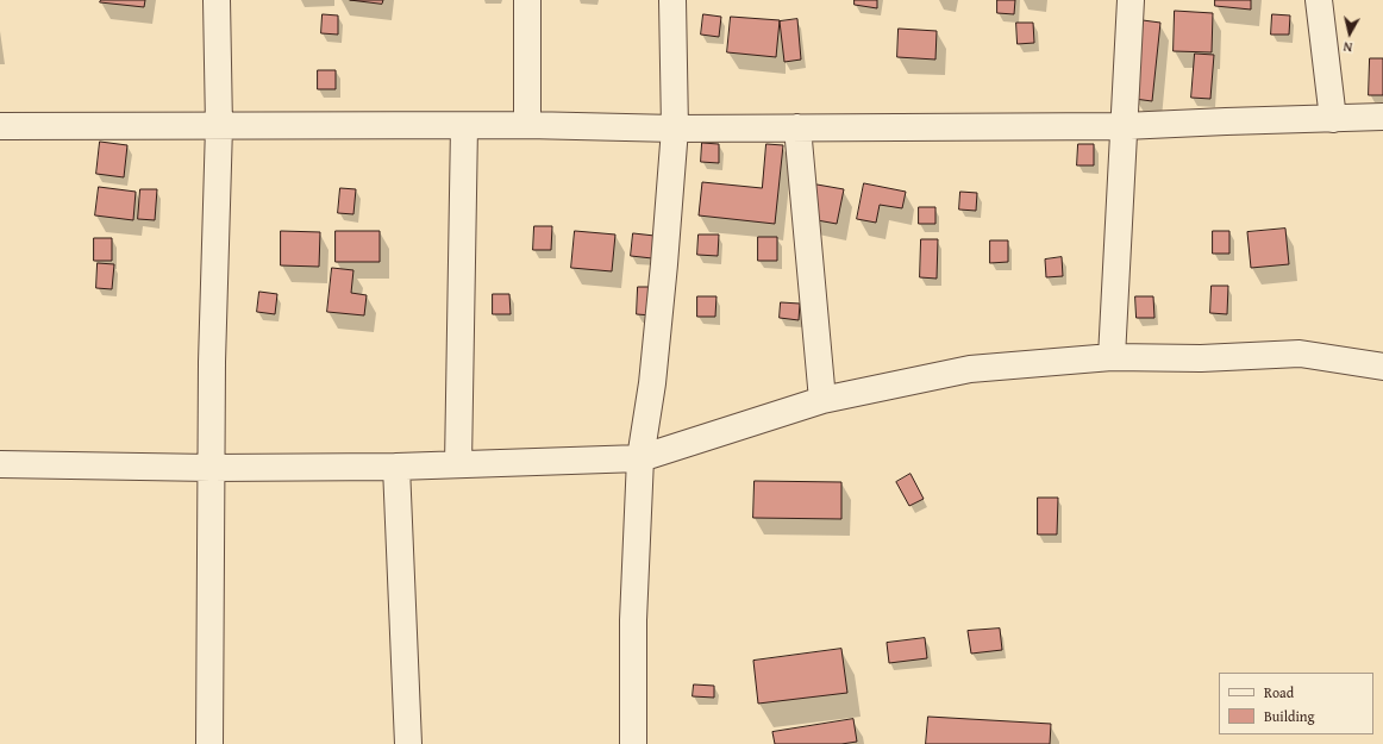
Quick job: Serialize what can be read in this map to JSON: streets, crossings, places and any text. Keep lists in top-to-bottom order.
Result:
{
  "legend": ["Road", "Building"],
  "north": "bottom"
}
